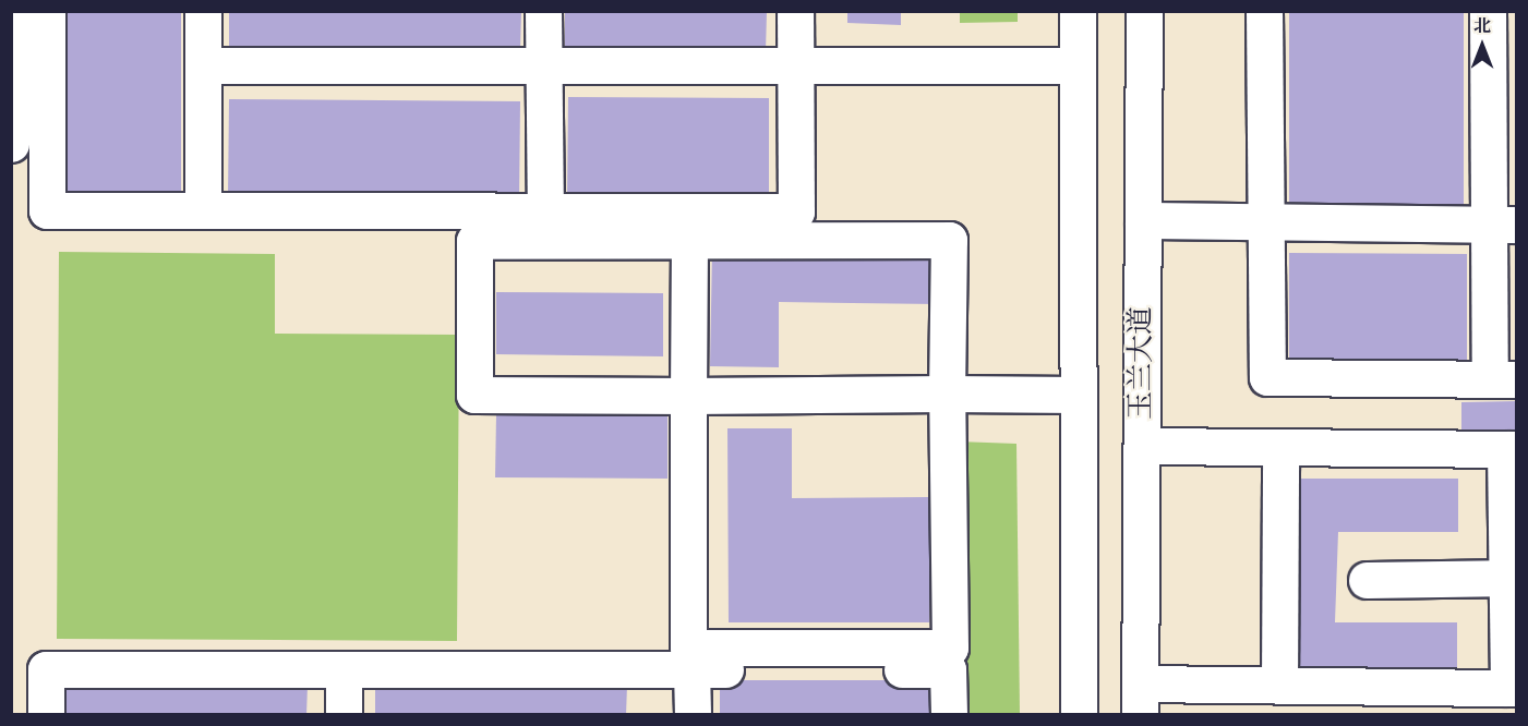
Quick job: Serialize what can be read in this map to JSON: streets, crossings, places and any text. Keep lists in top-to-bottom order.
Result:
{
  "streets": {
    "main road": ["玉兰大道"]
  },
  "north": "top"
}
